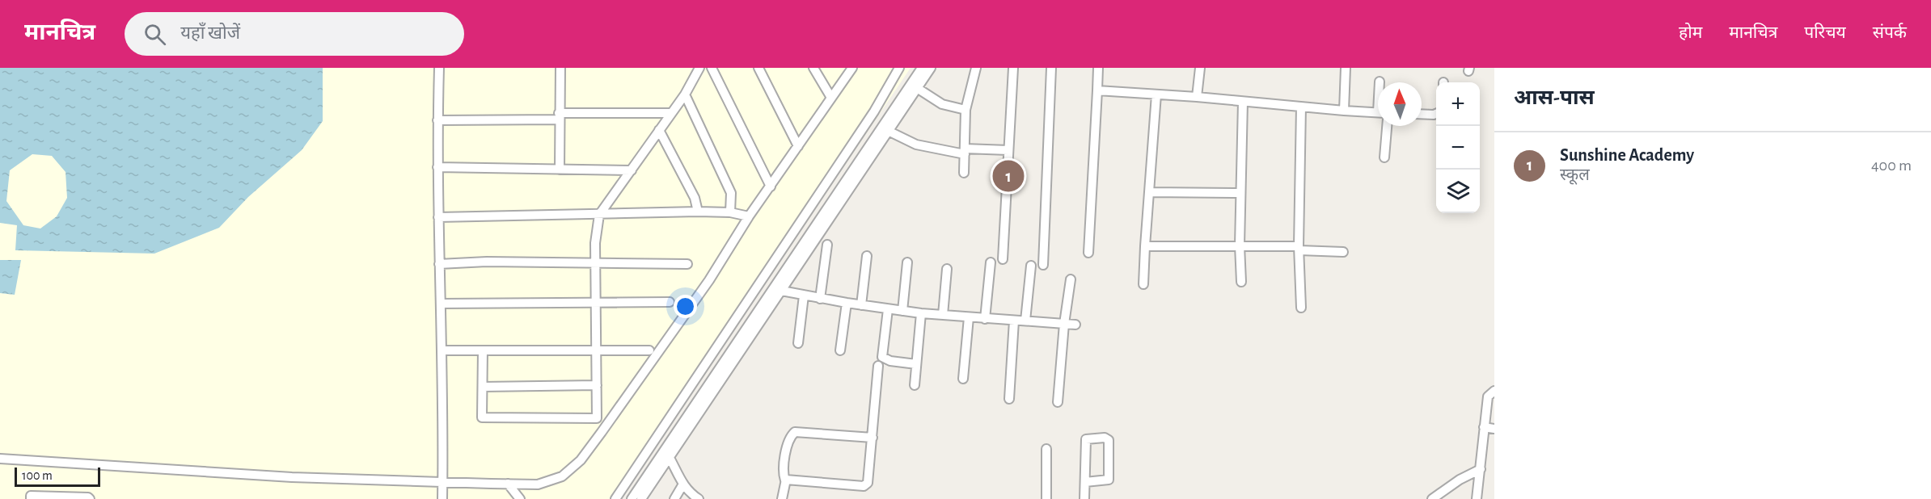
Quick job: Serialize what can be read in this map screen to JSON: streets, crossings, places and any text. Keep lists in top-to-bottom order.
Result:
{
  "scale_bar": "100 m",
  "north": "top",
  "page": {
    "header": "मानचित्र",
    "search": "यहाँ खोजें",
    "nav": [
      "होम",
      "मानचित्र",
      "परिचय",
      "संपर्क"
    ],
    "heading": "आस-पास",
    "map_buttons": ["+", "−"],
    "list": [
      {
        "mark": "1",
        "name": "Sunshine Academy",
        "note": "स्कूल",
        "value": "400 m"
      }
    ],
    "pins": "1",
    "scale": "100 m"
  }
}
